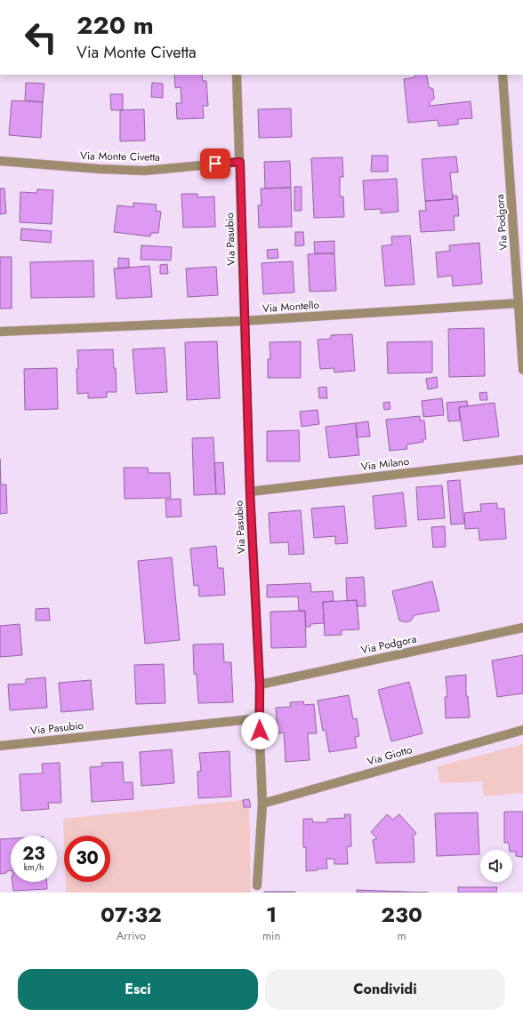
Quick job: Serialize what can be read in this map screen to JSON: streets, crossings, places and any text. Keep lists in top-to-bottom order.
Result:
{
  "streets": {
    "street": [
      "Via Monte Civetta",
      "Via Podgora",
      "Via Pasubio",
      "Via Montello",
      "Via Milano",
      "Via Giotto"
    ]
  },
  "crossings": [
    ["Via Monte Civetta", "Via Pasubio"],
    ["Via Podgora", "Via Pasubio"],
    ["Via Podgora", "Via Montello"],
    ["Via Pasubio", "Via Montello"],
    ["Via Pasubio", "Via Milano"]
  ],
  "page": {
    "turn": ["220 m", "Via Monte Civetta"],
    "speed": "23 km/h",
    "limit": "30",
    "eta": [
      "07:32",
      "Arrivo",
      "1",
      "min",
      "230",
      "m"
    ],
    "buttons": ["Esci", "Condividi"]
  }
}
